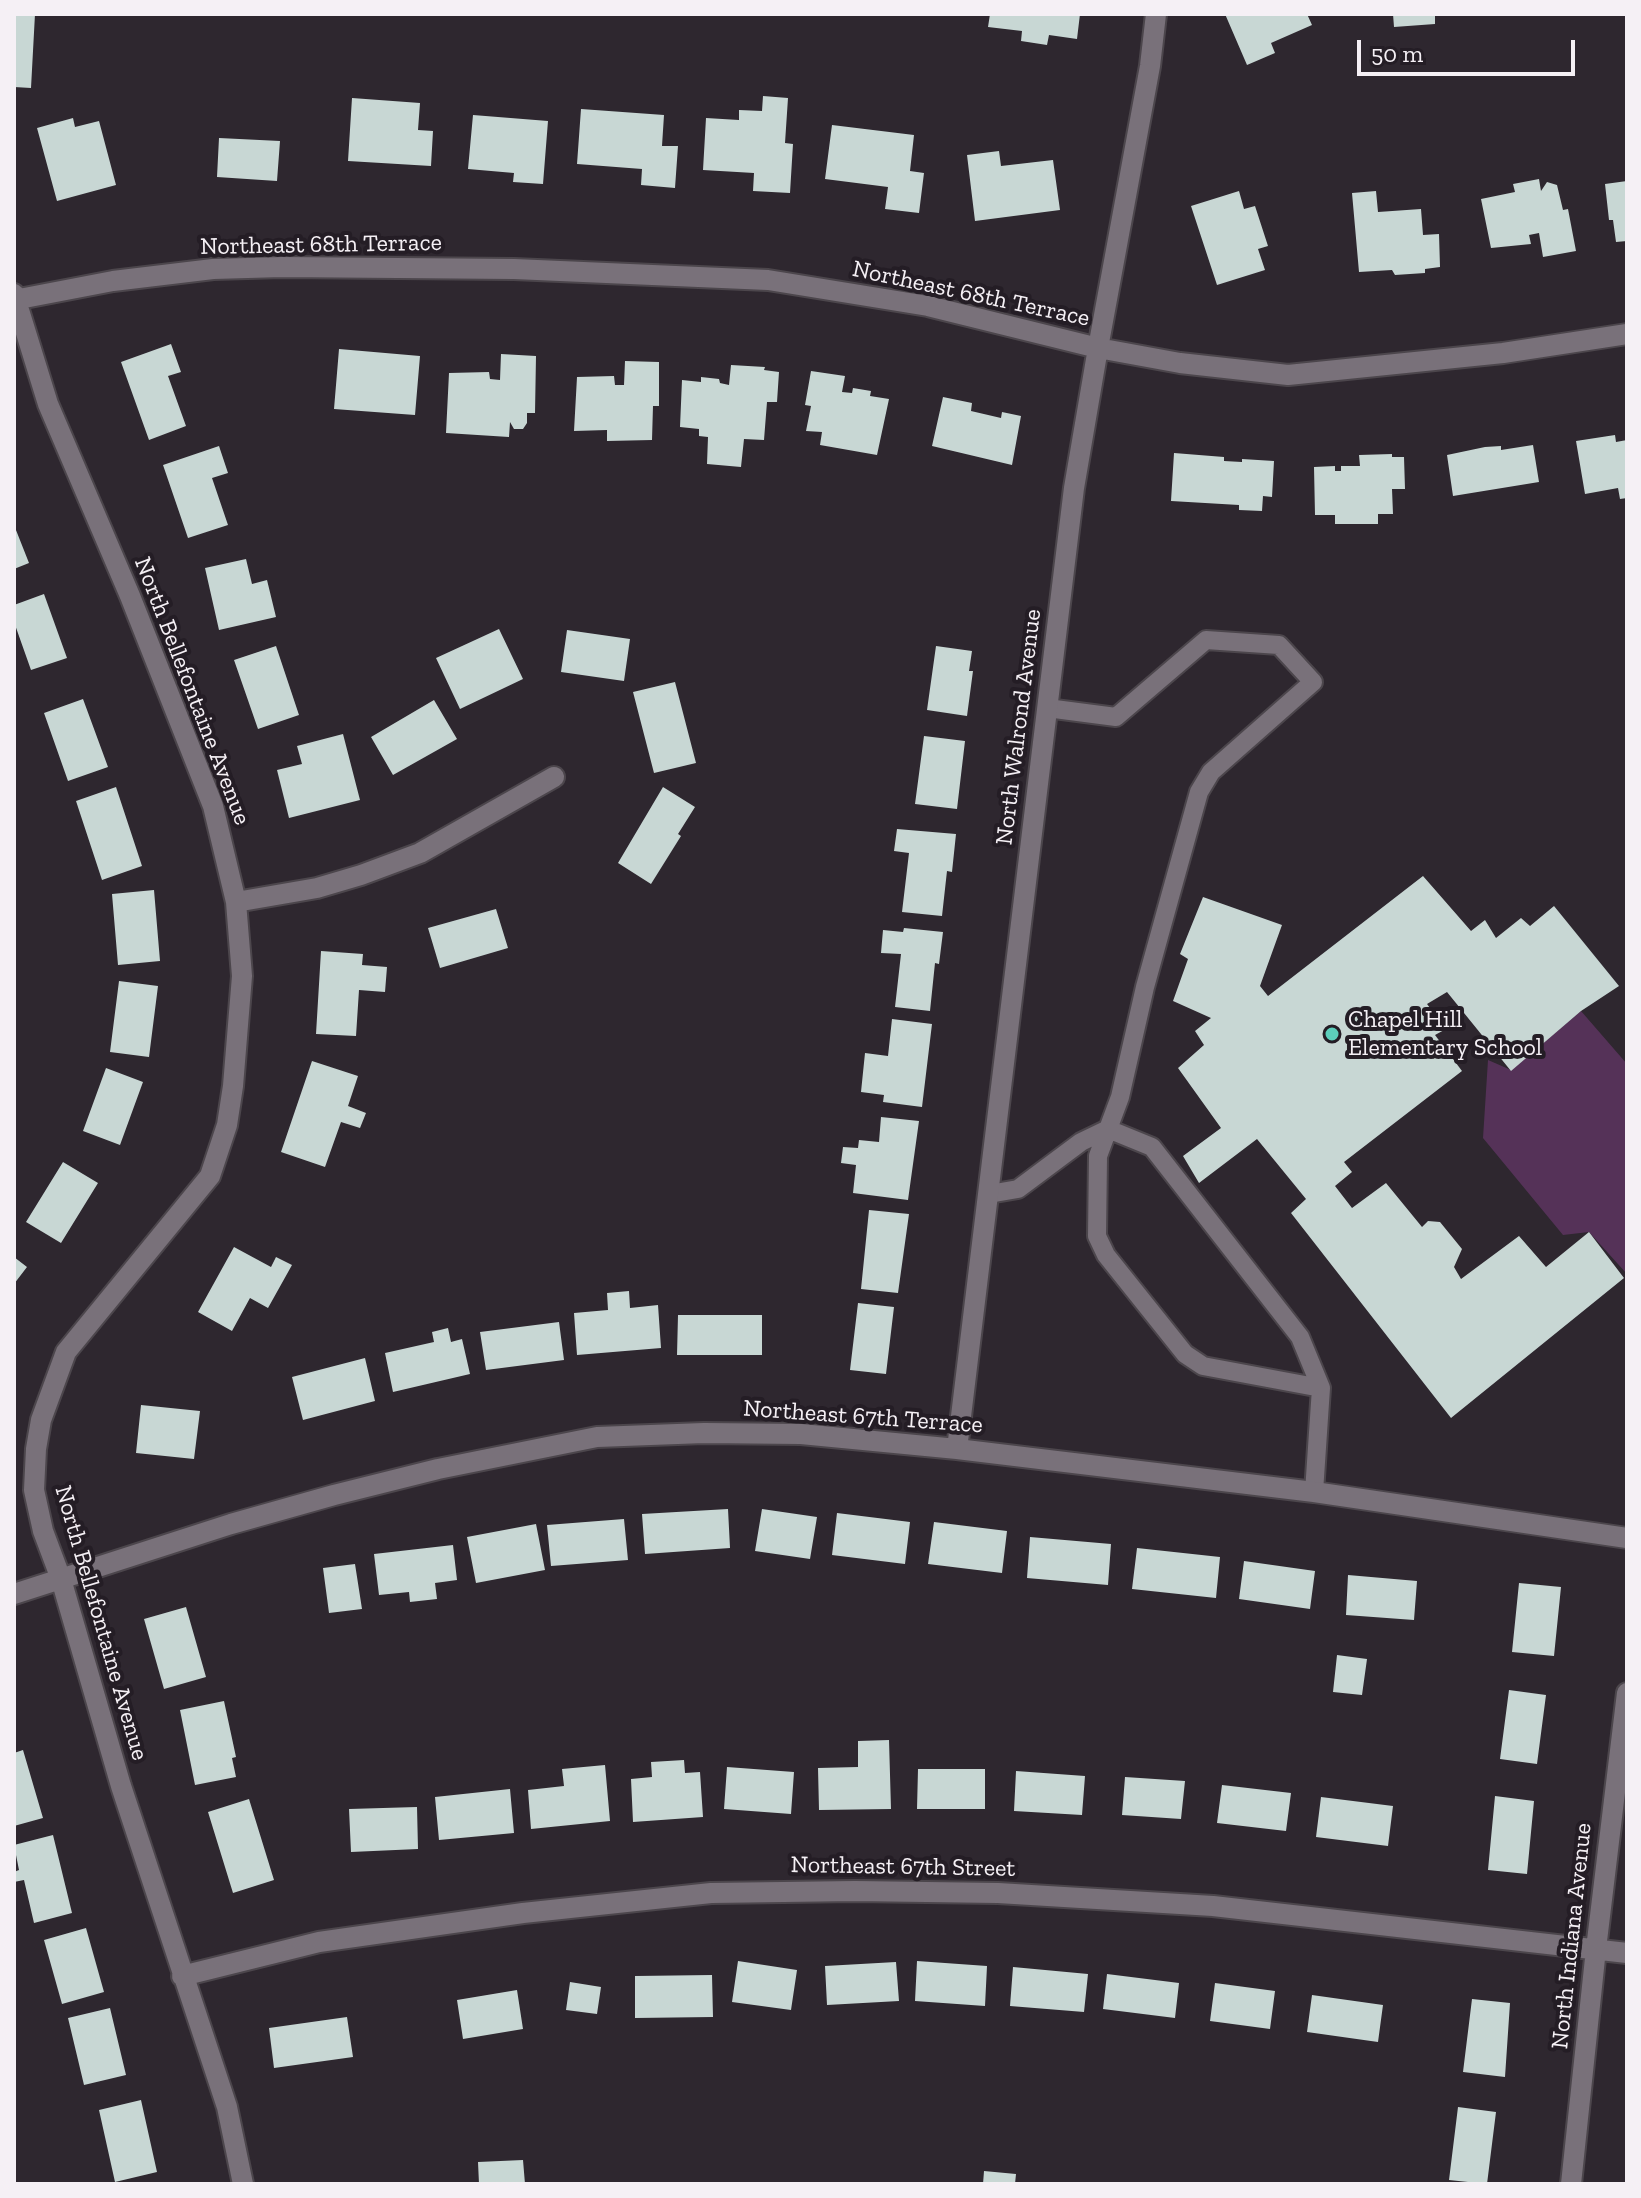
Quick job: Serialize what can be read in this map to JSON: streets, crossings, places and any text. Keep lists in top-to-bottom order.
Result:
{
  "streets": {
    "street": [
      "Northeast 68th Terrace",
      "North Bellefontaine Avenue",
      "North Walrond Avenue",
      "Northeast 67th Terrace",
      "Northeast 67th Street",
      "North Indiana Avenue"
    ]
  },
  "crossings": [
    ["Northeast 68th Terrace", "North Bellefontaine Avenue"],
    ["Northeast 68th Terrace", "North Walrond Avenue"],
    ["North Bellefontaine Avenue", "Northeast 67th Terrace"],
    ["North Bellefontaine Avenue", "Northeast 67th Street"],
    ["North Walrond Avenue", "Northeast 67th Terrace"],
    ["Northeast 67th Street", "North Indiana Avenue"]
  ],
  "places": ["Chapel Hill Elementary School"],
  "scale_bar": "50 m"
}
